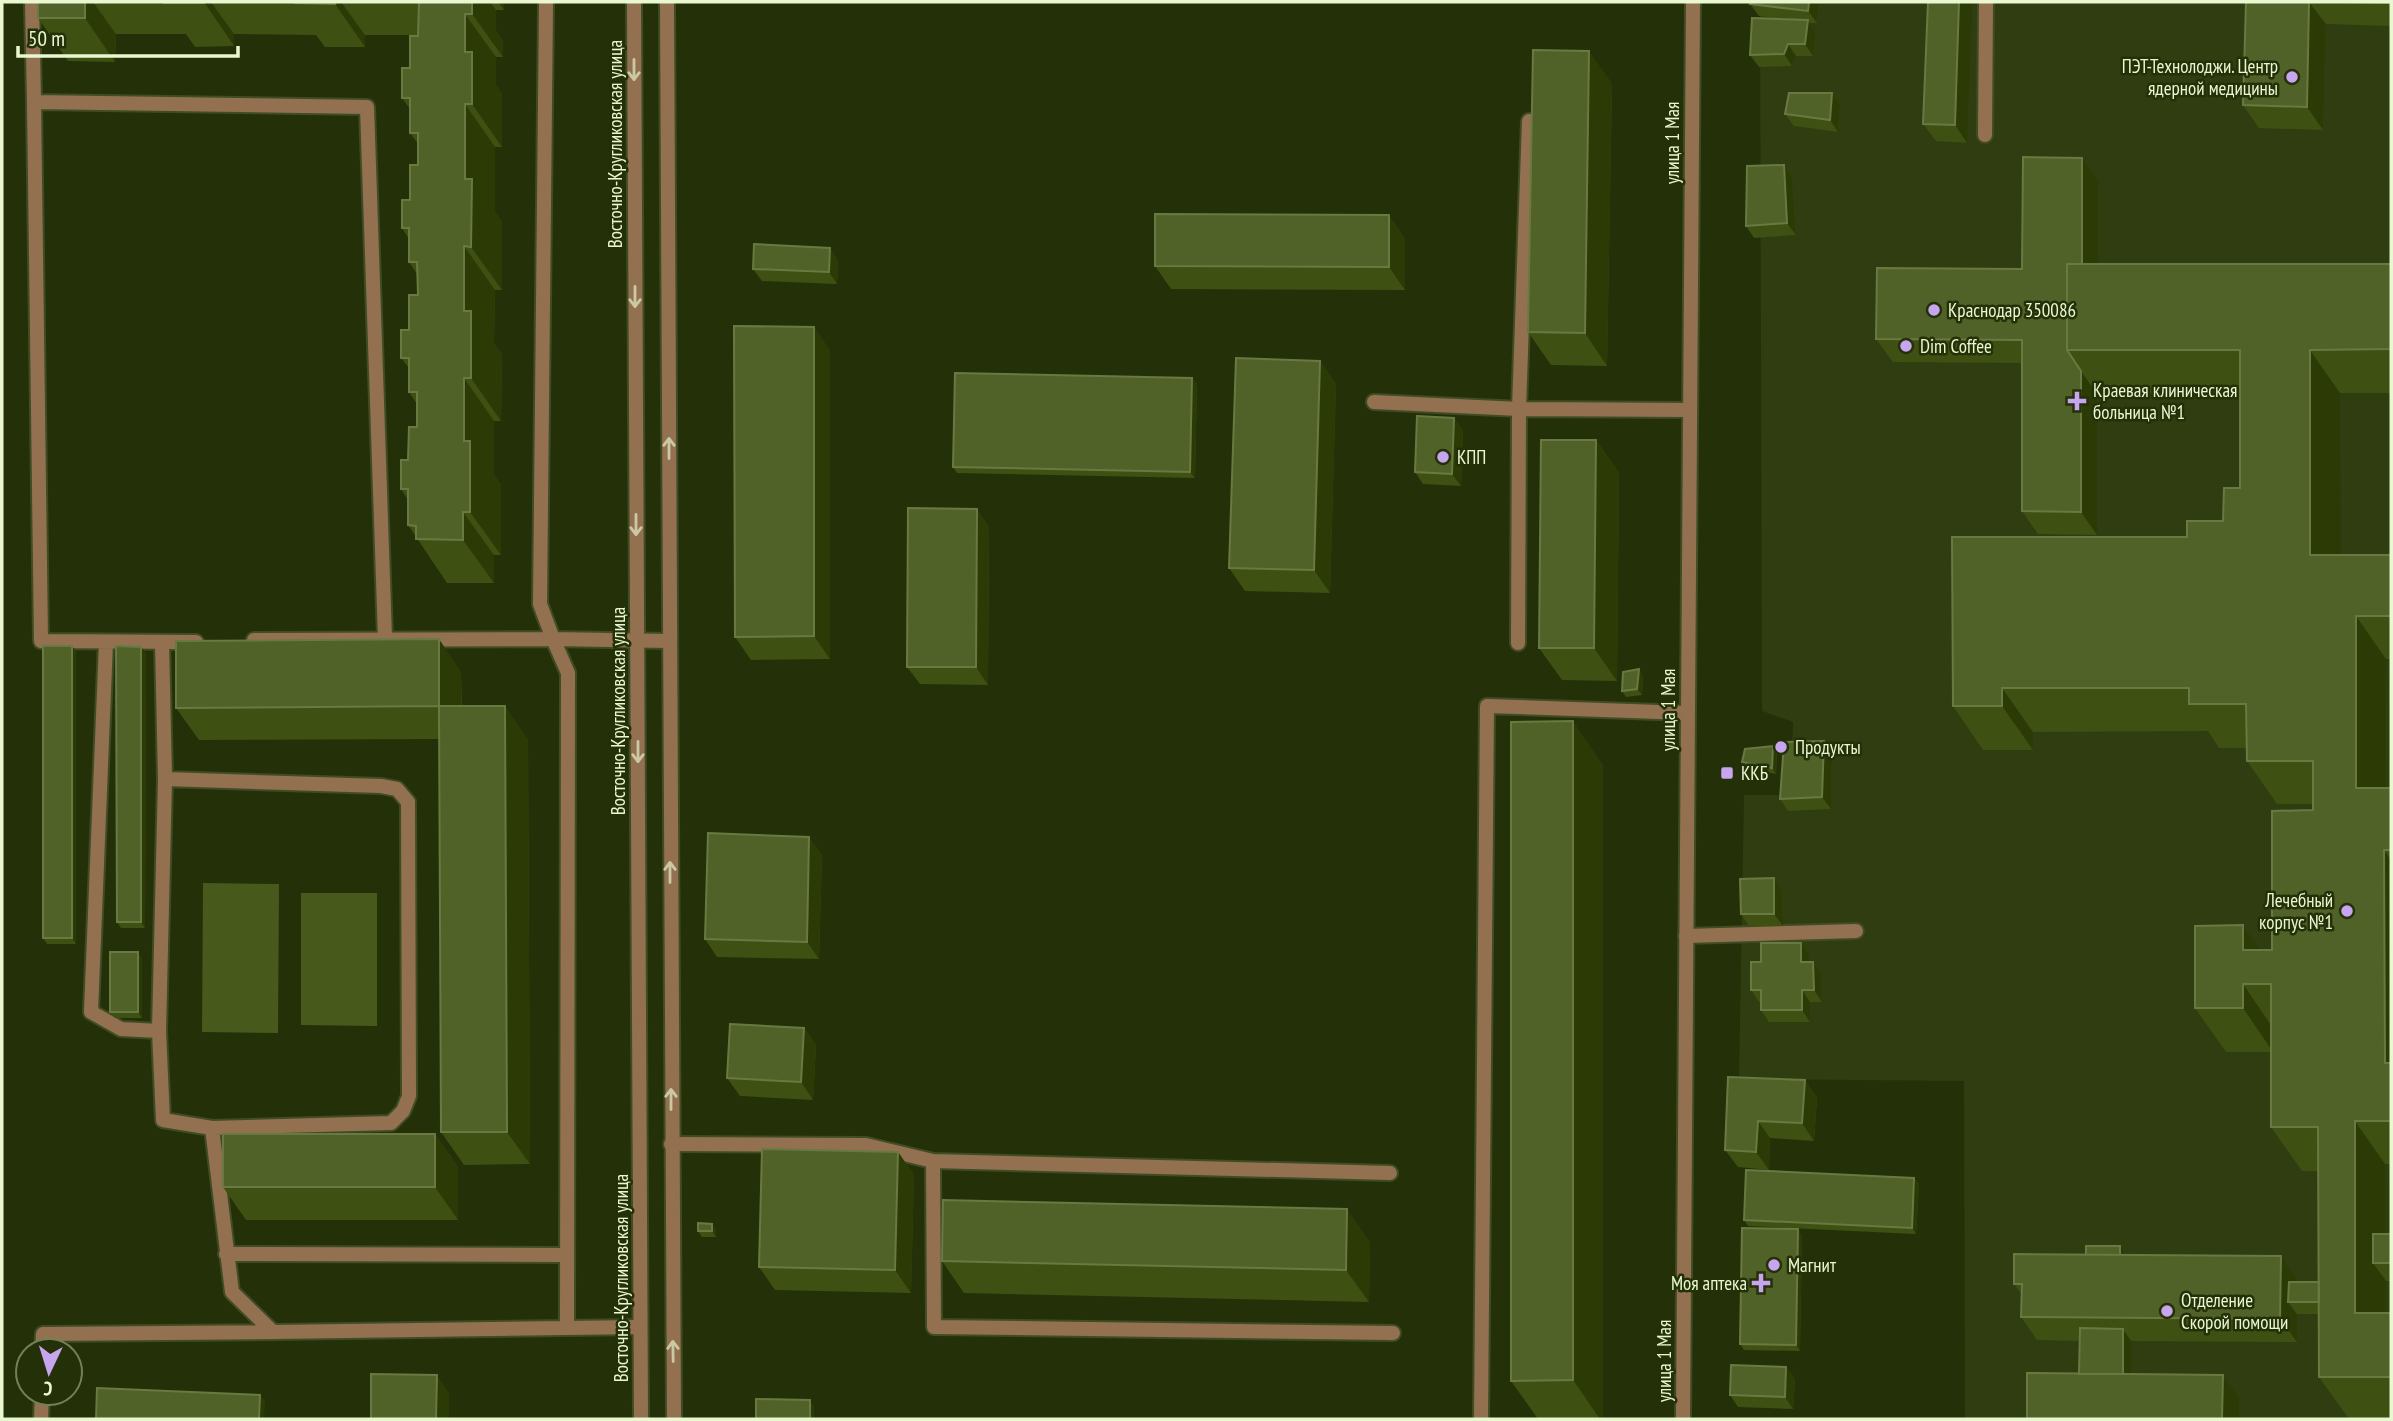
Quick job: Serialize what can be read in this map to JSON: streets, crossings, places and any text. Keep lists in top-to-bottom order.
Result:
{
  "streets": {
    "street": ["улица 1 Мая", "Восточно-Кругликовская улица"]
  },
  "places": {
    "other": [
      "ПЭТ-Технолоджи. Центр ядерной медицины",
      "Краснодар 350086",
      "Dim Coffee",
      "КПП",
      "Продукты",
      "Лечебный корпус №1",
      "Магнит",
      "Отделение Скорой помощи"
    ],
    "health": ["Краевая клиническая больница №1", "Моя аптека"],
    "transit": ["ККБ"]
  },
  "scale_bar": "50 m",
  "north": "bottom"
}
